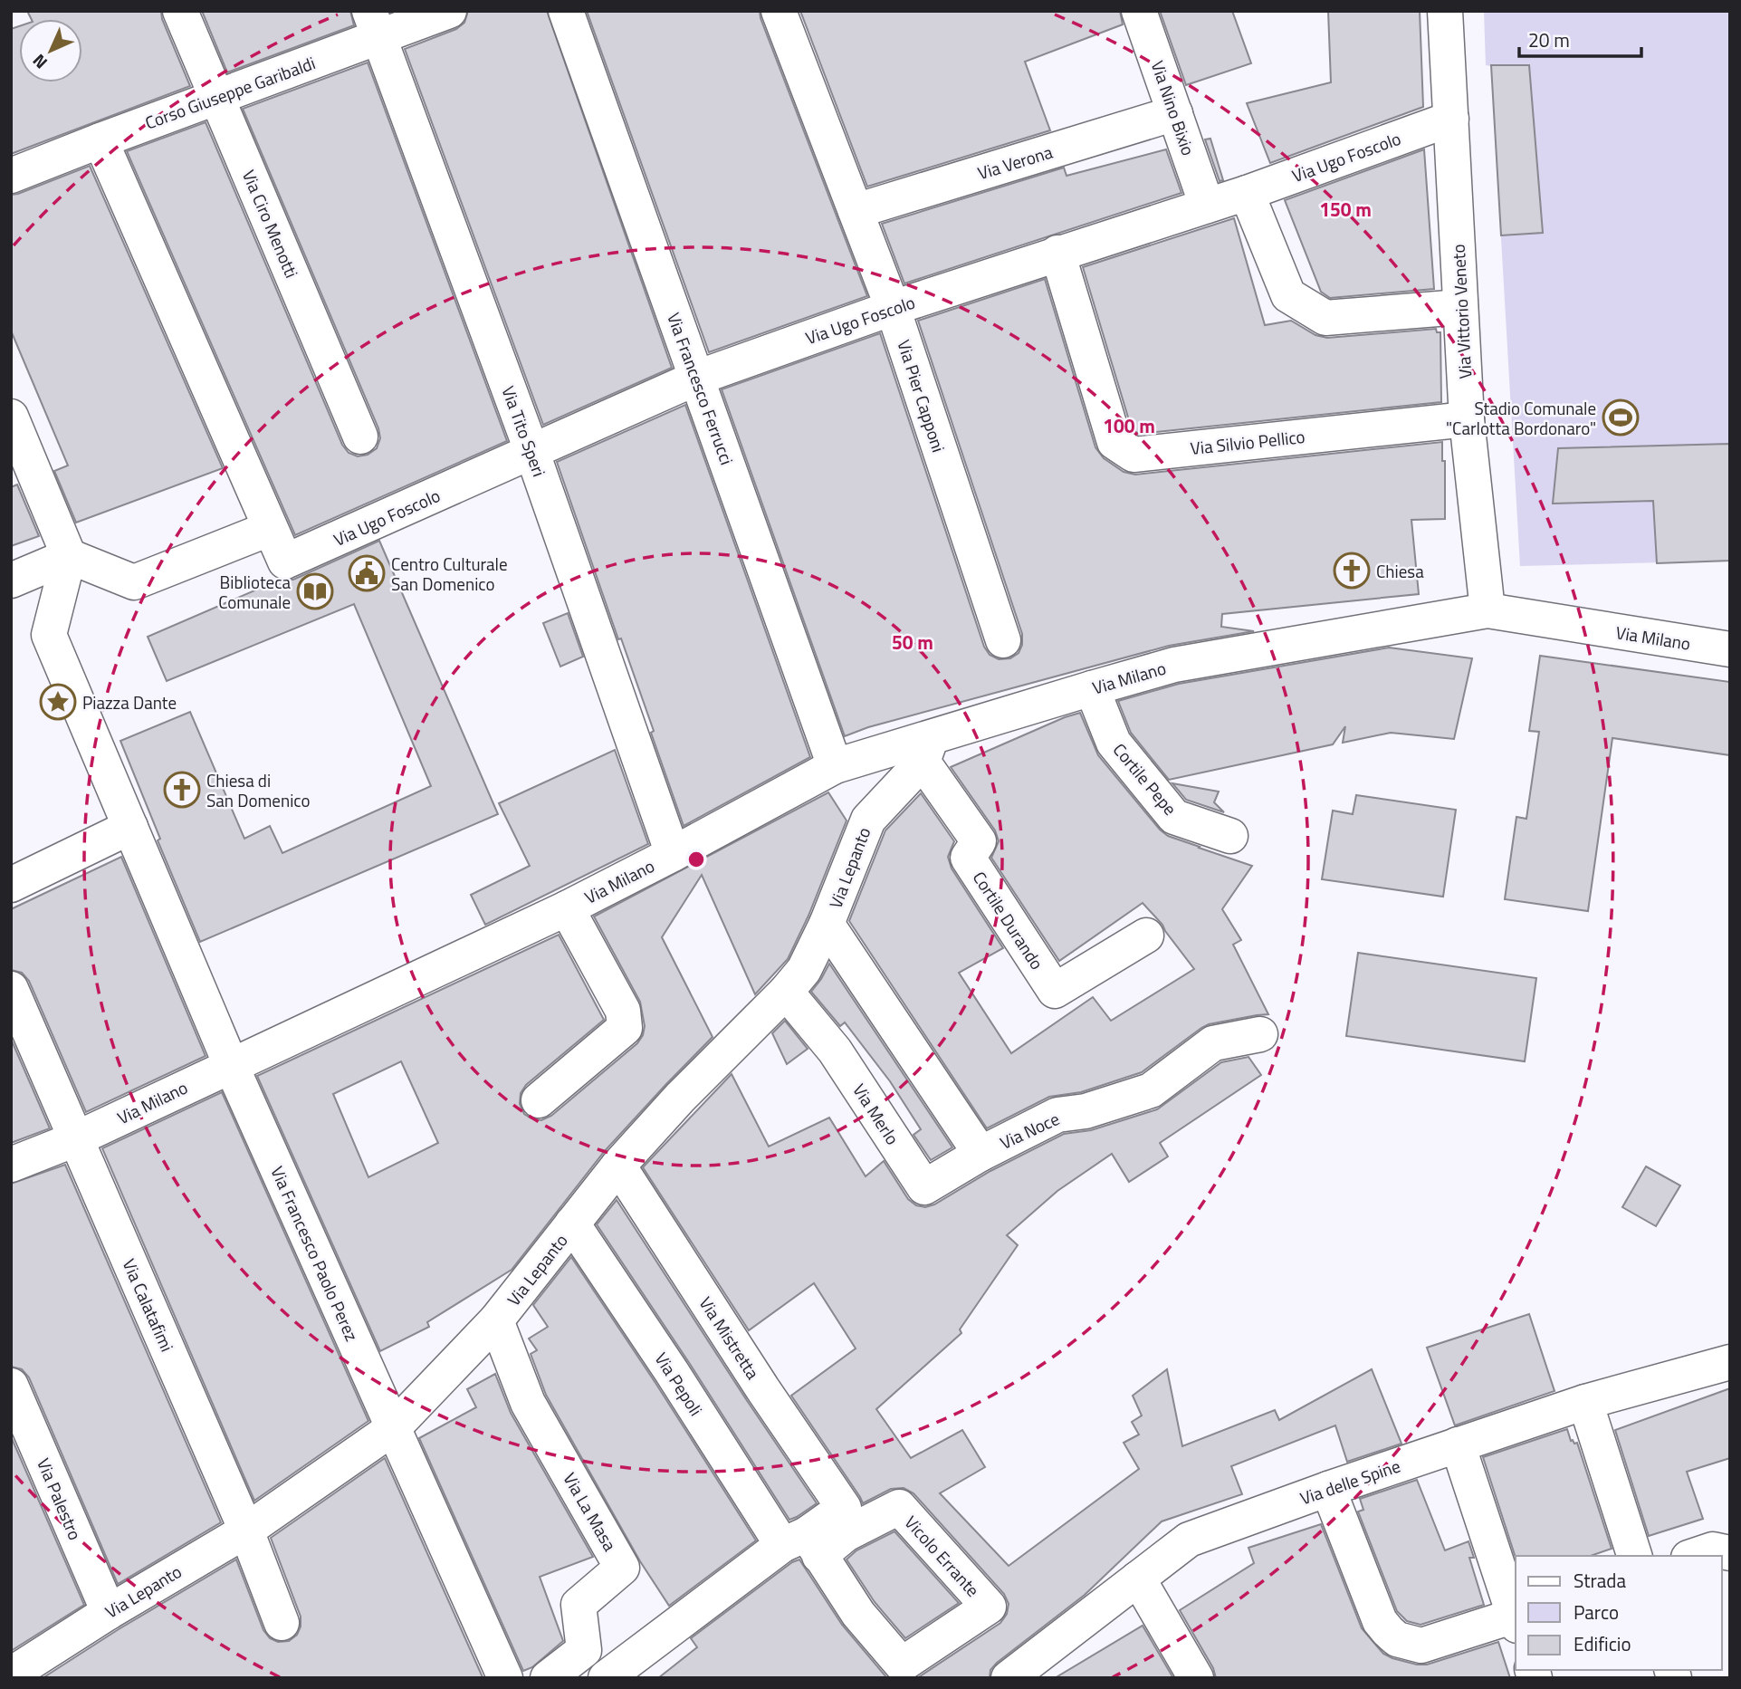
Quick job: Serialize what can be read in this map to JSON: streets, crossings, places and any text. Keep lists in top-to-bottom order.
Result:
{
  "streets": {
    "street": [
      "Corso Giuseppe Garibaldi",
      "Via Nino Bixio",
      "Via Ugo Foscolo",
      "Via Verona",
      "Via Ciro Menotti",
      "Via Vittorio Veneto",
      "Via Francesco Ferrucci",
      "Via Pier Capponi",
      "Via Tito Speri",
      "Via Silvio Pellico",
      "Via Milano",
      "Cortile Pepe",
      "Via Lepanto",
      "Cortile Durando",
      "Via Merlo",
      "Via Noce",
      "Via Francesco Paolo Perez",
      "Via Calatafimi",
      "Via Mistretta",
      "Via Pepoli",
      "Via delle Spine",
      "Via Palestro",
      "Via La Masa",
      "Vicolo Errante"
    ]
  },
  "crossings": [
    ["Corso Giuseppe Garibaldi", "Via Ciro Menotti"],
    ["Corso Giuseppe Garibaldi", "Via Tito Speri"],
    ["Via Nino Bixio", "Via Ugo Foscolo"],
    ["Via Nino Bixio", "Via Verona"],
    ["Via Ugo Foscolo", "Via Vittorio Veneto"],
    ["Via Ugo Foscolo", "Via Francesco Ferrucci"],
    ["Via Ugo Foscolo", "Via Pier Capponi"],
    ["Via Ugo Foscolo", "Via Tito Speri"],
    ["Via Ugo Foscolo", "Via Silvio Pellico"],
    ["Via Verona", "Via Pier Capponi"],
    ["Via Vittorio Veneto", "Via Silvio Pellico"],
    ["Via Vittorio Veneto", "Via Milano"],
    ["Via Francesco Ferrucci", "Via Milano"],
    ["Via Tito Speri", "Via Milano"],
    ["Via Milano", "Cortile Pepe"],
    ["Via Milano", "Via Lepanto"],
    ["Via Milano", "Cortile Durando"],
    ["Via Milano", "Via Francesco Paolo Perez"],
    ["Via Milano", "Via Calatafimi"],
    ["Via Lepanto", "Cortile Durando"],
    ["Via Lepanto", "Via Merlo"],
    ["Via Lepanto", "Via Noce"],
    ["Via Lepanto", "Via Francesco Paolo Perez"],
    ["Via Lepanto", "Via Calatafimi"],
    ["Via Lepanto", "Via Mistretta"],
    ["Via Lepanto", "Via Pepoli"],
    ["Via Lepanto", "Via Palestro"],
    ["Via Lepanto", "Via La Masa"],
    ["Via Merlo", "Via Noce"],
    ["Via Mistretta", "Vicolo Errante"],
    ["Via Pepoli", "Vicolo Errante"]
  ],
  "places": {
    "sports": ["Stadio Comunale \"Carlotta Bordonaro\""],
    "church": ["Chiesa", "Chiesa di San Domenico"],
    "public building": ["Centro Culturale San Domenico"],
    "library": ["Biblioteca Comunale"],
    "place": ["Piazza Dante"]
  },
  "legend": ["Strada", "Parco", "Edificio"],
  "scale_bar": "20 m",
  "north": "bottom left",
  "rings": ["150 m", "100 m", "50 m"]
}
